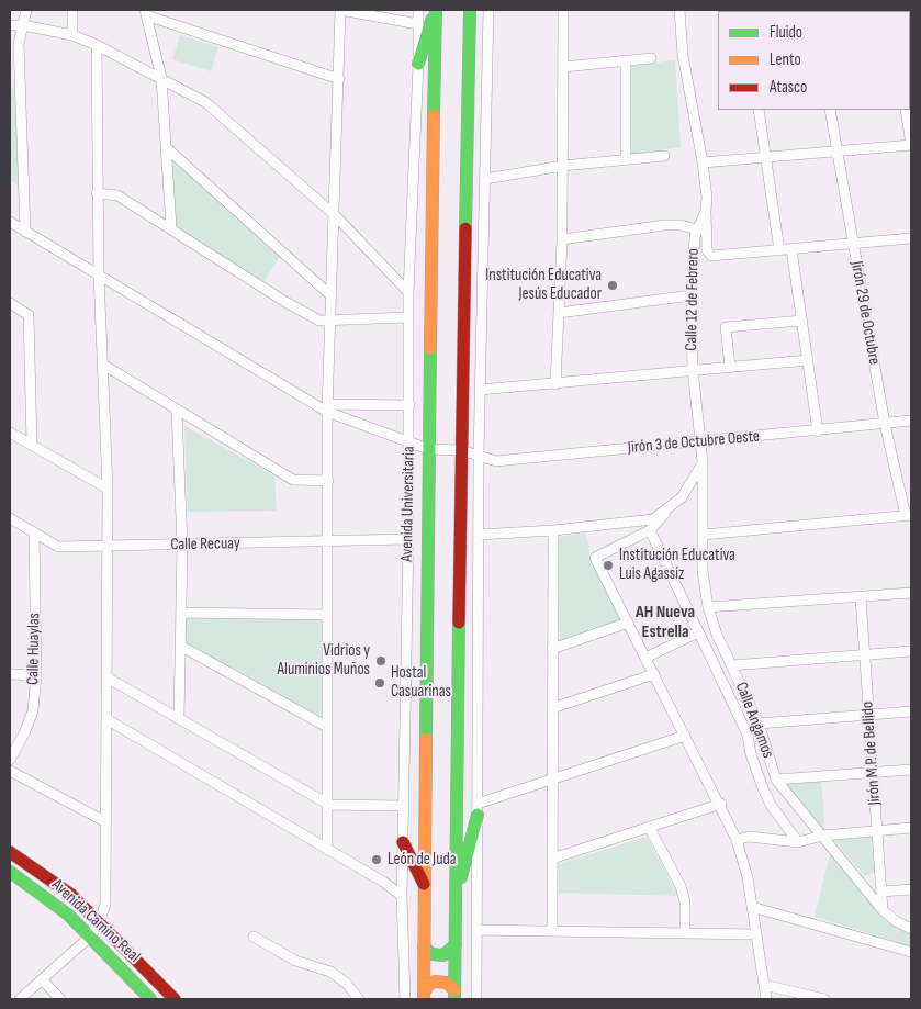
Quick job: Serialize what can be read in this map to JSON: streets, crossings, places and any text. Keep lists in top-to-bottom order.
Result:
{
  "streets": {
    "main road": ["Avenida Universitaria", "Avenida Camino Real"],
    "street": [
      "Calle 12 de Febrero",
      "Jirón 29 de Octubre",
      "Jirón 3 de Octubre Oeste",
      "Calle Recuay",
      "Calle Huaylas",
      "Calle Angamos",
      "Jirón M.P. de Bellido"
    ]
  },
  "crossings": [
    ["Calle 12 de Febrero", "Jirón 3 de Octubre Oeste"],
    ["Calle 12 de Febrero", "Calle Angamos"],
    ["Jirón 29 de Octubre", "Jirón 3 de Octubre Oeste"],
    ["Jirón 3 de Octubre Oeste", "Avenida Universitaria"],
    ["Avenida Universitaria", "Calle Recuay"],
    ["Calle Recuay", "Calle Huaylas"],
    ["Calle Angamos", "Jirón M.P. de Bellido"]
  ],
  "districts": ["AH Nueva Estrella"],
  "places": [
    "Institución Educativa Jesús Educador",
    "Institución Educativa Luis Agassiz",
    "Vidrios y Aluminios Muños",
    "Hostal Casuarinas",
    "León de Juda"
  ],
  "legend": ["Fluido", "Lento", "Atasco"]
}
